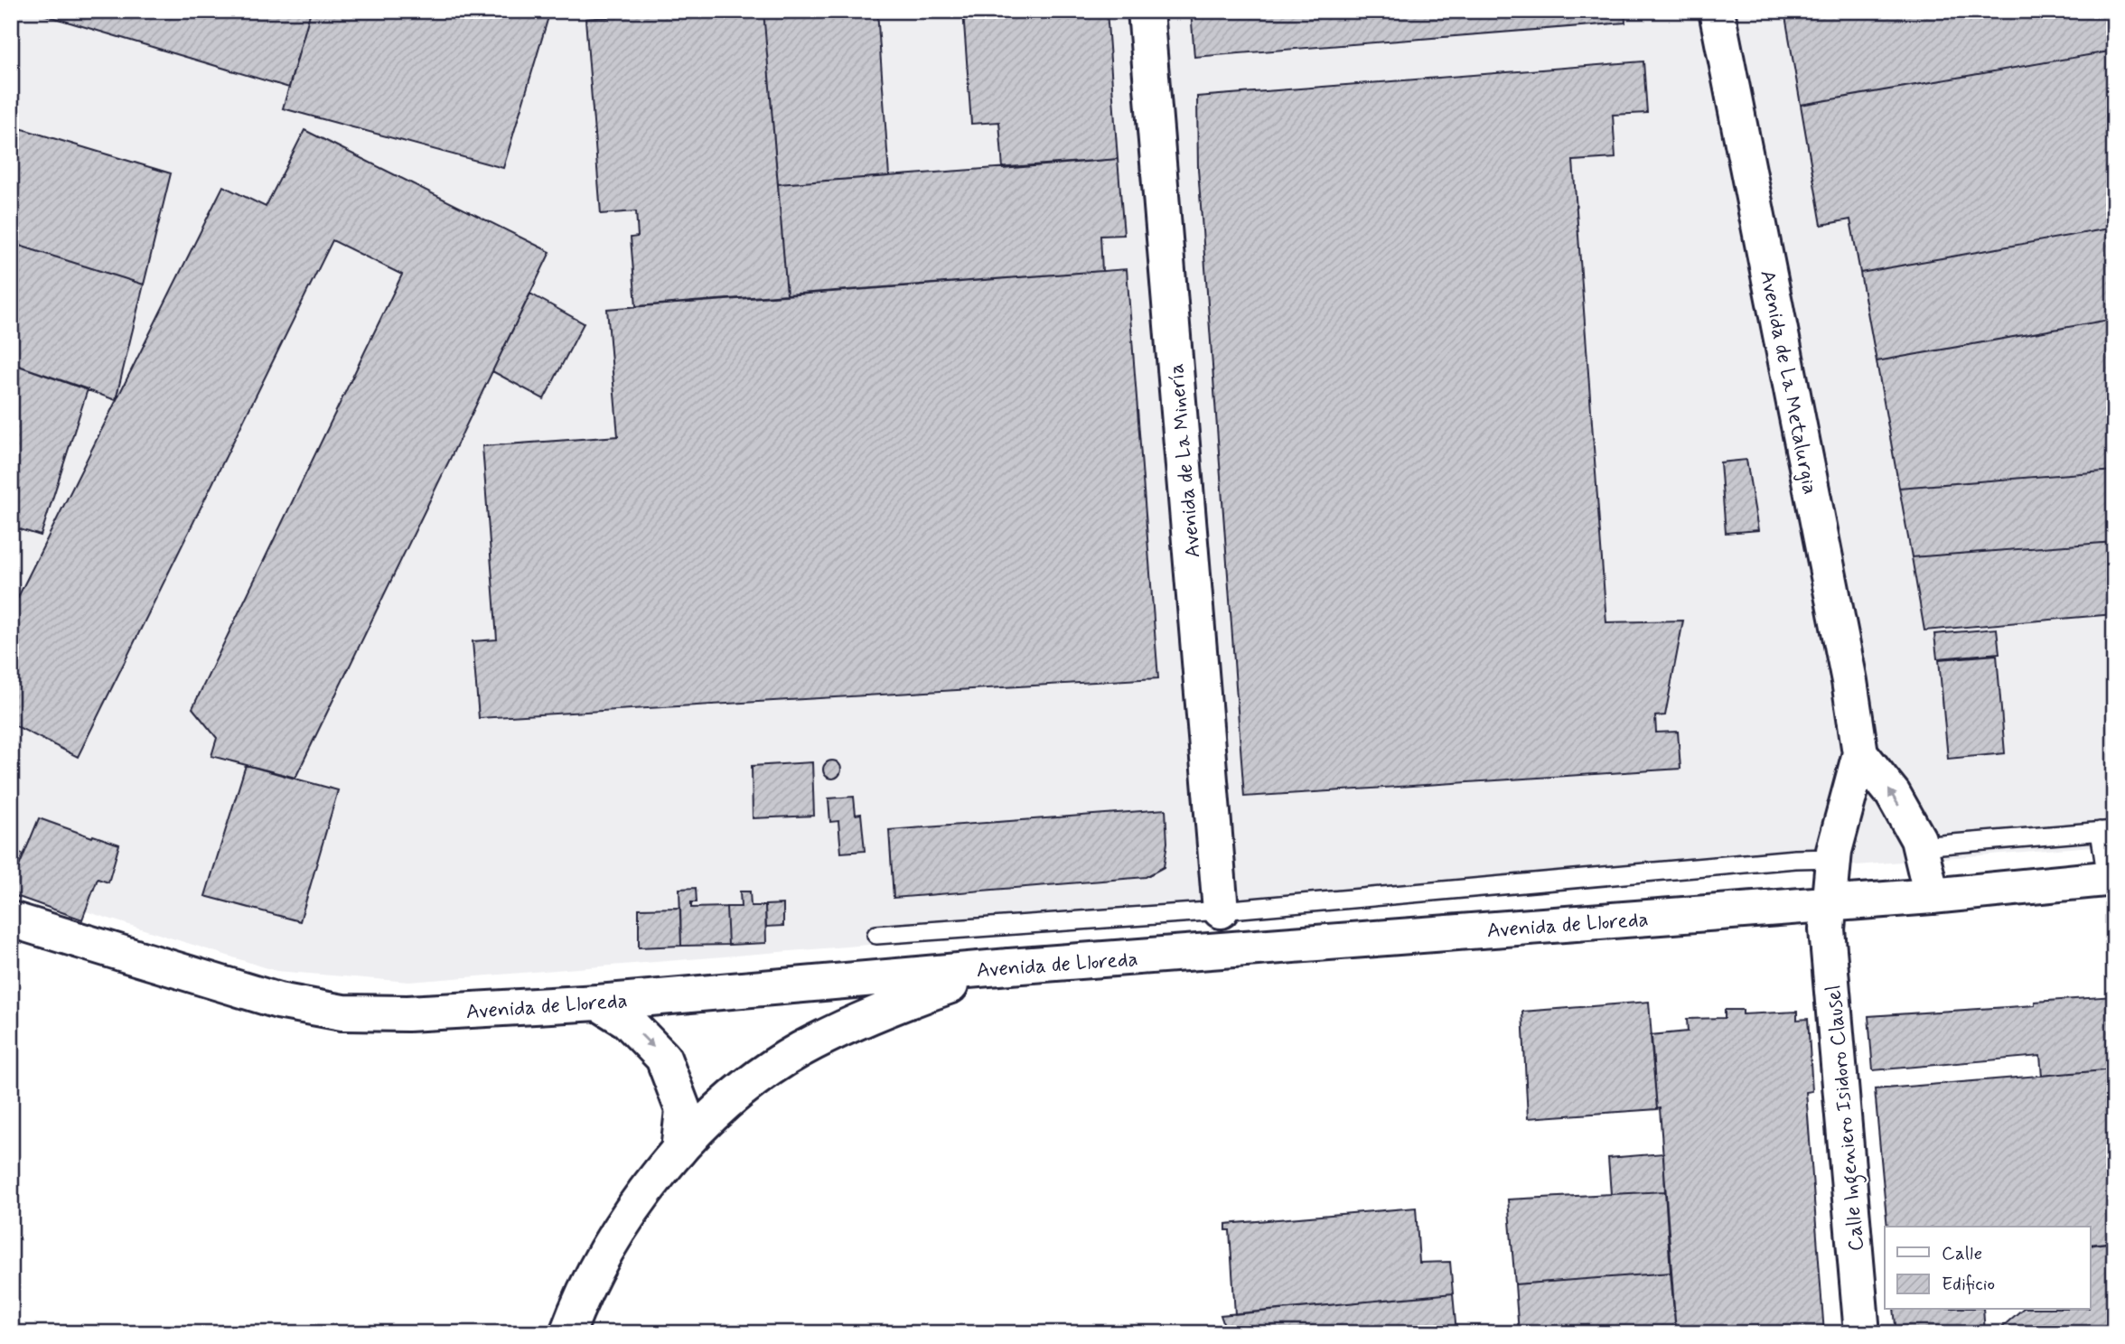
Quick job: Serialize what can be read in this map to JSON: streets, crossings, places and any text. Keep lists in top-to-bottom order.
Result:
{
  "streets": {
    "street": [
      "Avenida de La Metalurgia",
      "Avenida de La Minería",
      "Avenida de Lloreda",
      "Calle Ingeniero Isidoro Clausel"
    ]
  },
  "crossings": [
    ["Avenida de La Metalurgia", "Calle Ingeniero Isidoro Clausel"],
    ["Avenida de La Minería", "Avenida de Lloreda"],
    ["Avenida de Lloreda", "Calle Ingeniero Isidoro Clausel"]
  ],
  "legend": ["Calle", "Edificio"]
}
